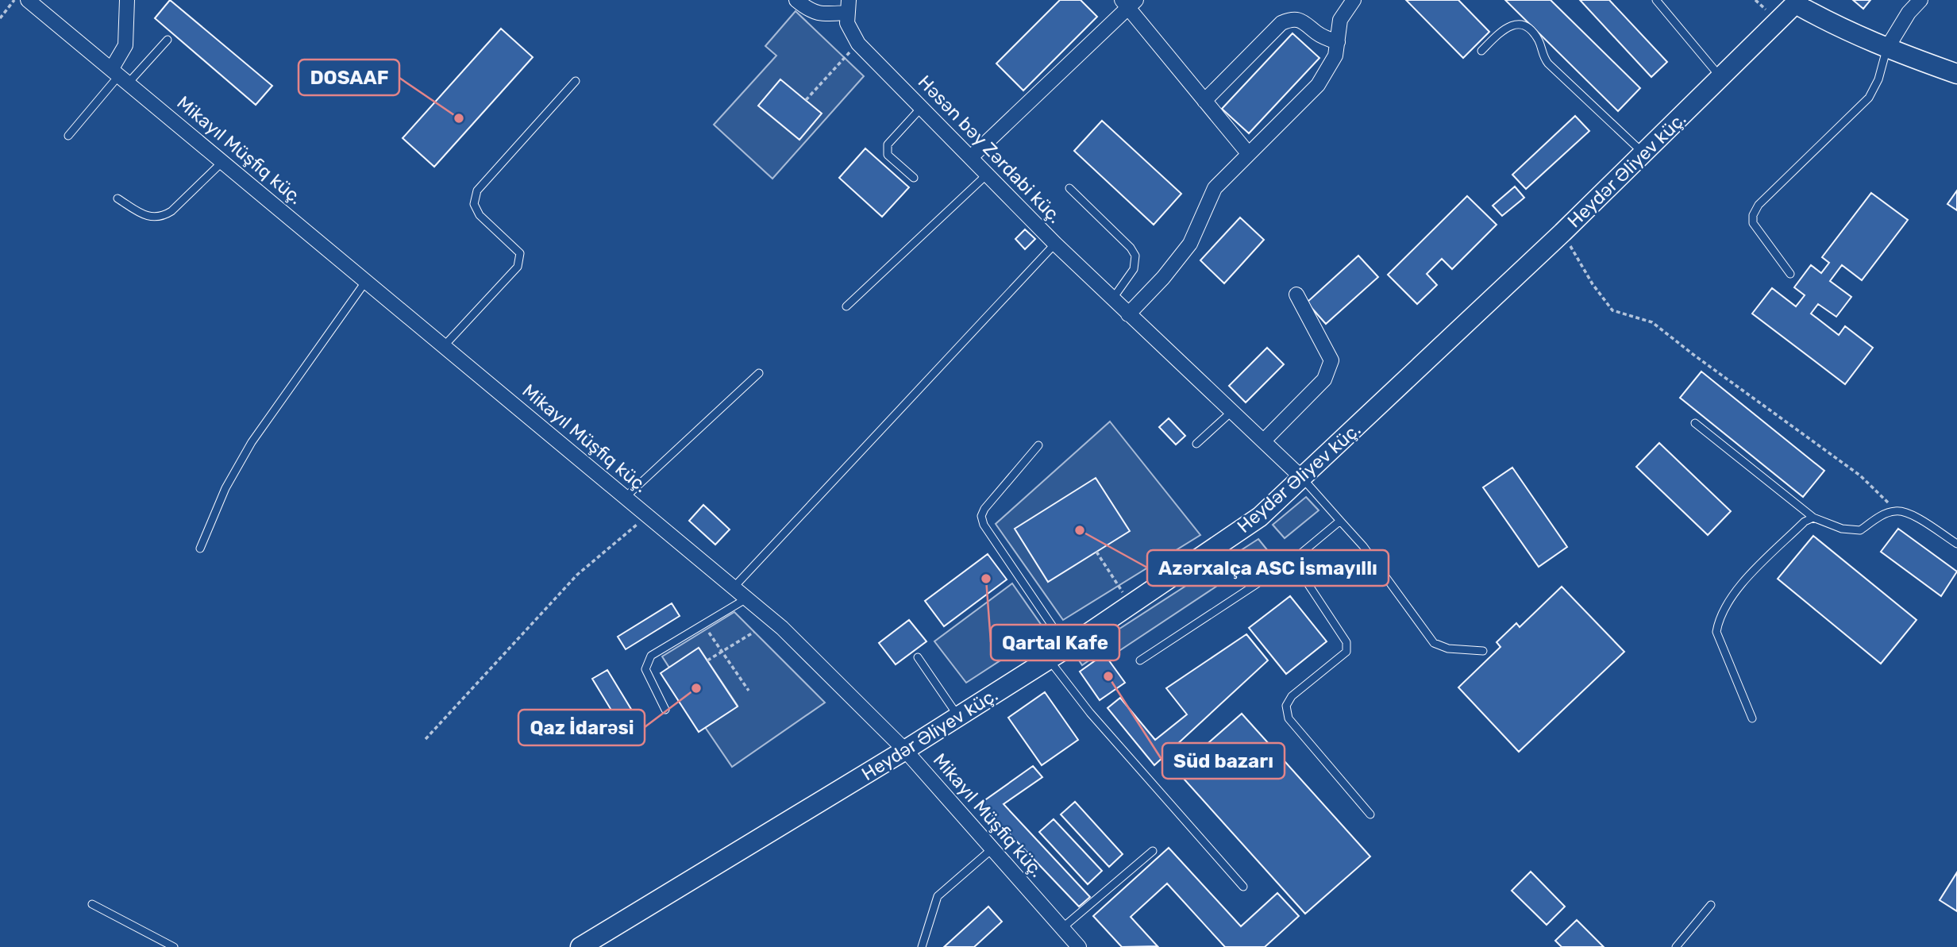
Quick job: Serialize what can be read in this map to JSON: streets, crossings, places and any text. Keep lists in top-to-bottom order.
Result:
{
  "streets": {
    "main road": ["Heydər Əliyev küç."],
    "street": ["Həsən bəy Zərdabi küç.", "Mikayıl Müşfiq küç."]
  },
  "crossings": [
    ["Həsən bəy Zərdabi küç.", "Heydər Əliyev küç."],
    ["Mikayıl Müşfiq küç.", "Heydər Əliyev küç."]
  ],
  "places": [
    "DOSAAF",
    "Azərxalça ASC İsmayıllı",
    "Qartal Kafe",
    "Süd bazarı",
    "Qaz İdarəsi"
  ]
}
